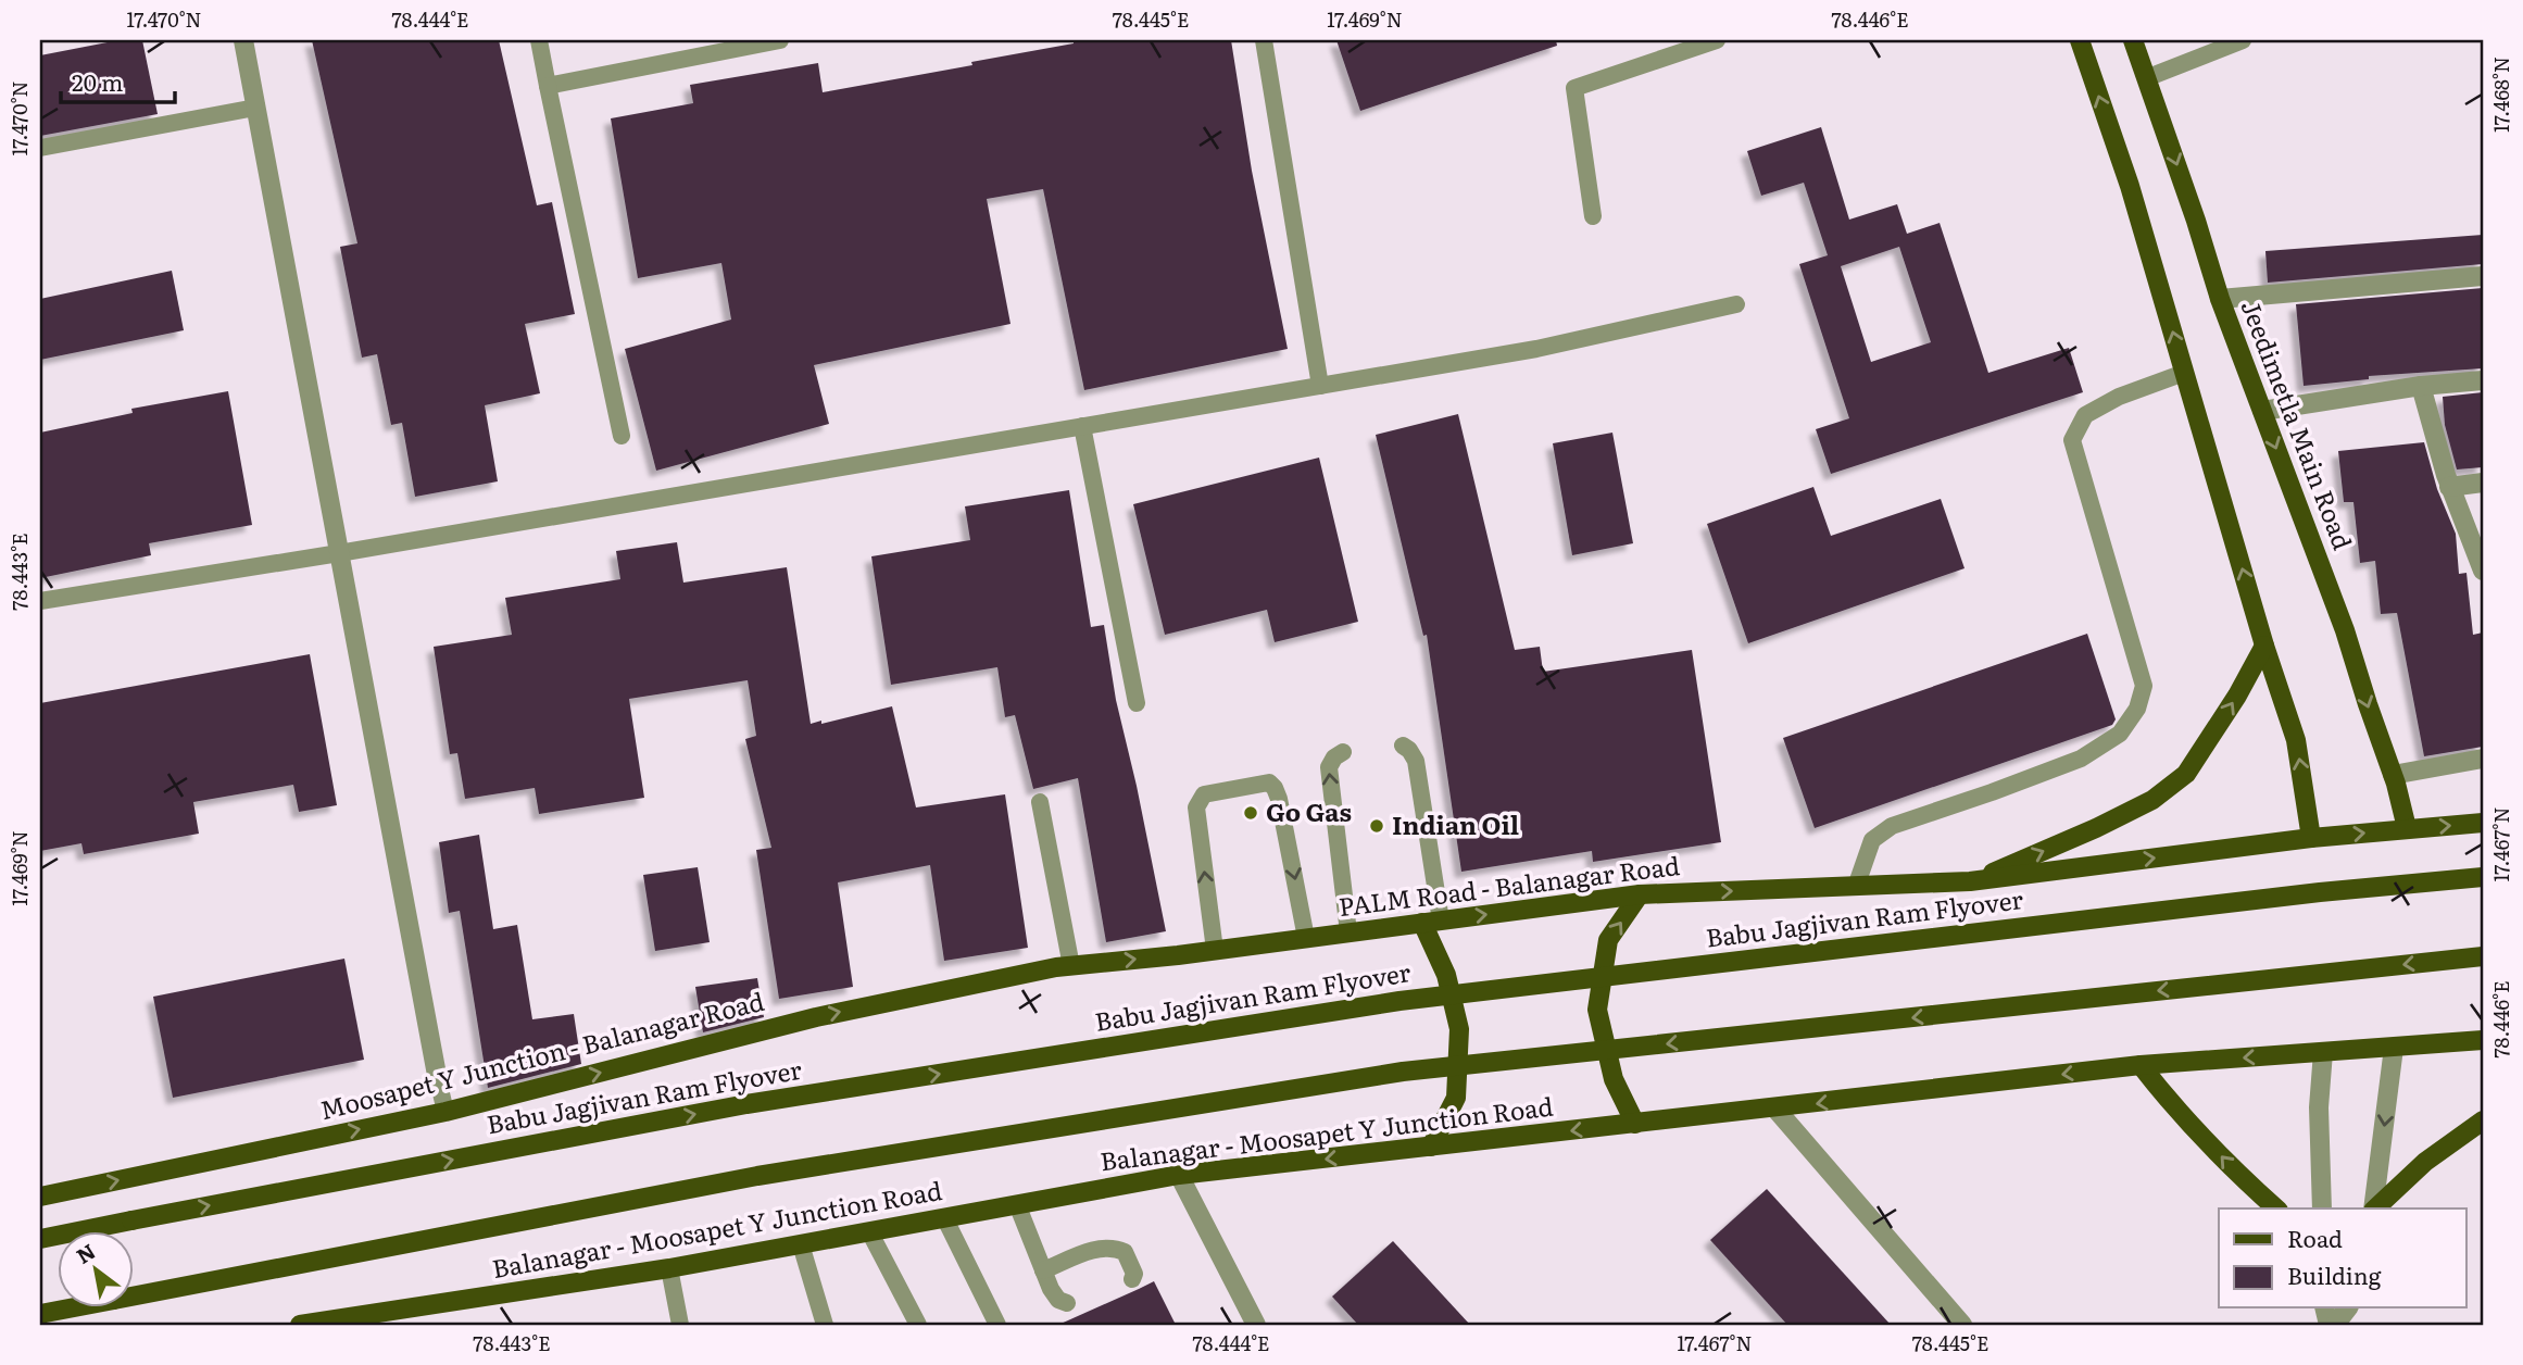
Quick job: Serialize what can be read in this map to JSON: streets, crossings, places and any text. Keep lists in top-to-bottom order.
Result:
{
  "streets": {
    "main road": [
      "Jeedimetla Main Road",
      "PALM Road - Balanagar Road",
      "Babu Jagjivan Ram Flyover",
      "Moosapet Y Junction - Balanagar Road",
      "Balanagar - Moosapet Y Junction Road"
    ]
  },
  "crossings": [
    ["Jeedimetla Main Road", "PALM Road - Balanagar Road"],
    ["PALM Road - Balanagar Road", "Moosapet Y Junction - Balanagar Road"]
  ],
  "places": ["Go Gas", "Indian Oil"],
  "legend": ["Road", "Building"],
  "scale_bar": "20 m",
  "north": "top left",
  "coordinates": [
    "17.470°N",
    "78.444°E",
    "78.445°E",
    "17.469°N",
    "78.446°E",
    "17.468°N",
    "78.443°E",
    "17.467°N"
  ]
}
